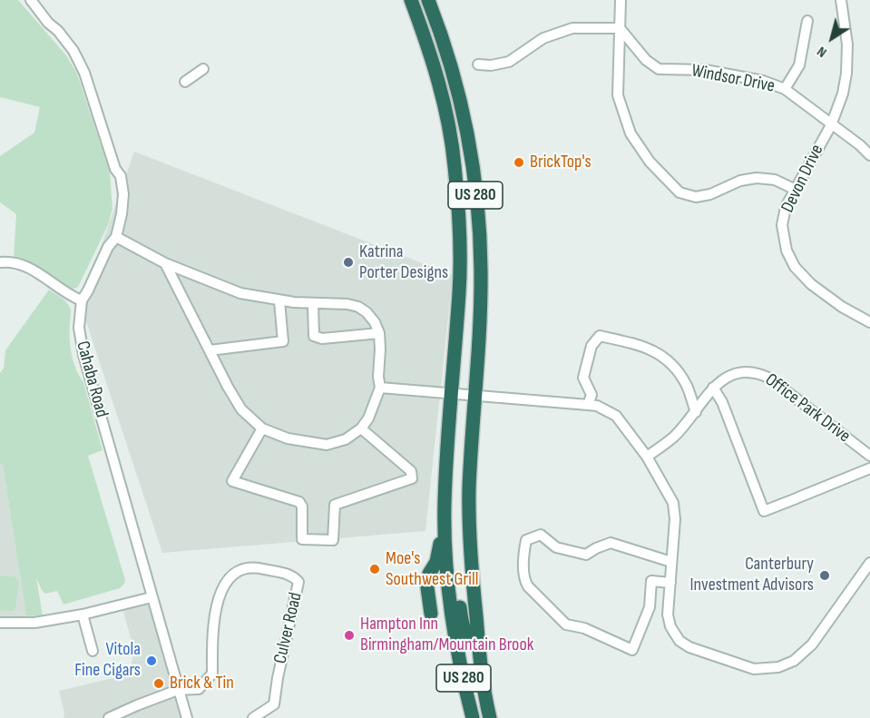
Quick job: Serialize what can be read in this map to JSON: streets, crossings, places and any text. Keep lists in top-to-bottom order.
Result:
{
  "streets": {
    "highway": ["US 280"],
    "street": [
      "Windsor Drive",
      "Devon Drive",
      "Cahaba Road",
      "Office Park Drive",
      "Culver Road"
    ]
  },
  "crossings": [
    ["Windsor Drive", "Devon Drive"],
    ["Cahaba Road", "Culver Road"]
  ],
  "places": [
    "BrickTop's",
    "Katrina Porter Designs",
    "Moe's Southwest Grill",
    "Canterbury Investment Advisors",
    "Hampton Inn Birmingham/Mountain Brook",
    "Vitola Fine Cigars",
    "Brick & Tin"
  ],
  "north": "bottom left"
}
